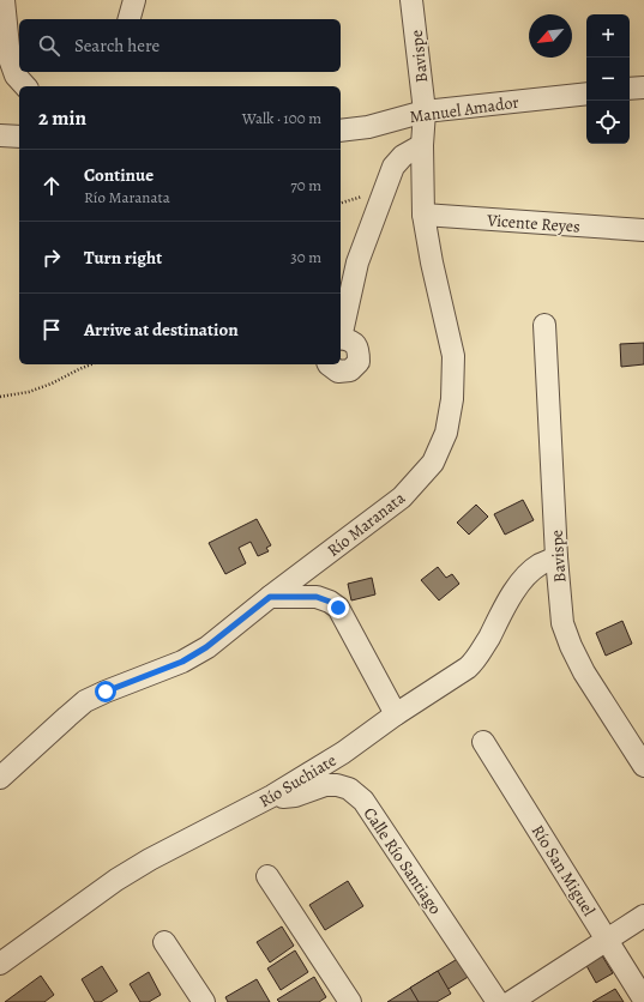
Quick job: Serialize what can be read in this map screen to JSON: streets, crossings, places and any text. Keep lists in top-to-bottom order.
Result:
{
  "streets": {
    "street": [
      "Bavispe",
      "Manuel Amador",
      "Vicente Reyes",
      "Río Maranata",
      "Río Suchiate",
      "Calle Río Santiago",
      "Río San Miguel"
    ]
  },
  "crossings": [
    ["Bavispe", "Manuel Amador"],
    ["Bavispe", "Río Maranata"],
    ["Bavispe", "Río Suchiate"],
    ["Manuel Amador", "Río Maranata"],
    ["Vicente Reyes", "Río Maranata"],
    ["Río Suchiate", "Calle Río Santiago"]
  ],
  "north": "bottom left",
  "page": {
    "map_buttons": ["+", "−"],
    "search": "Search here",
    "heading": ["2 min", "Walk · 100 m"],
    "list": [
      ["Continue", "Río Maranata", "70 m"],
      ["Turn right", "30 m"],
      "Arrive at destination"
    ]
  }
}
